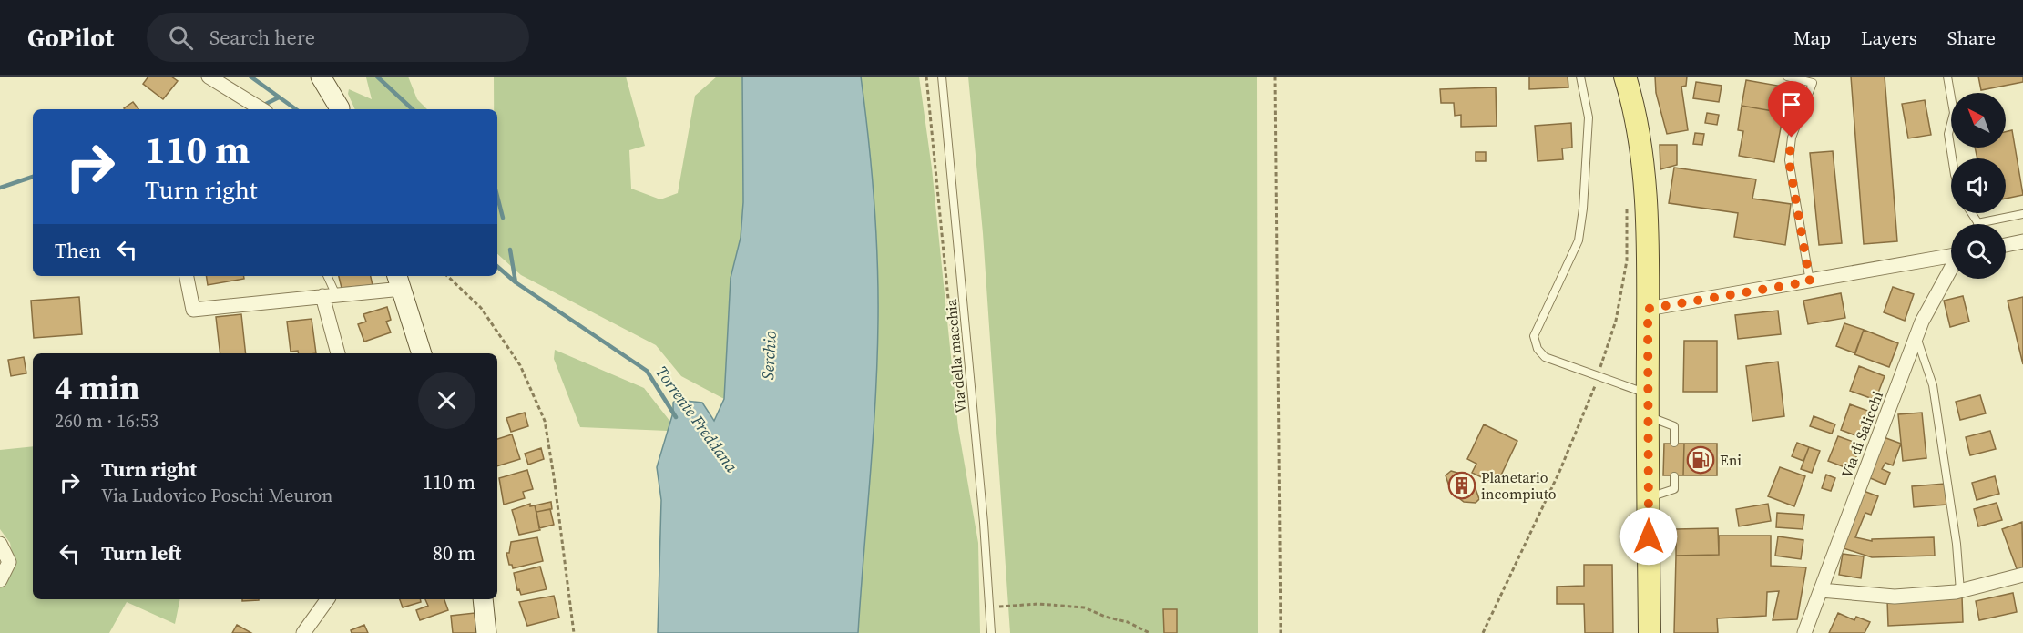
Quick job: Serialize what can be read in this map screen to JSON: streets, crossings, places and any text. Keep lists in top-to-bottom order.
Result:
{
  "streets": {
    "street": ["Via di Salicchi"],
    "lane": ["Via della macchia"]
  },
  "water": ["Serchio", "Torrente Freddana"],
  "places": {
    "fuel station": ["Eni"],
    "building": ["Planetario incompiuto"]
  },
  "north": "top left",
  "page": {
    "header": "GoPilot",
    "search": "Search here",
    "nav": ["Map", "Layers", "Share"],
    "turn": ["110 m", "Turn right"],
    "then": "Then",
    "heading": ["4 min", "260 m · 16:53"],
    "list": [
      {
        "name": "Turn right",
        "note": "Via Ludovico Poschi Meuron",
        "value": "110 m"
      },
      {
        "name": "Turn left",
        "value": "80 m"
      }
    ]
  }
}
